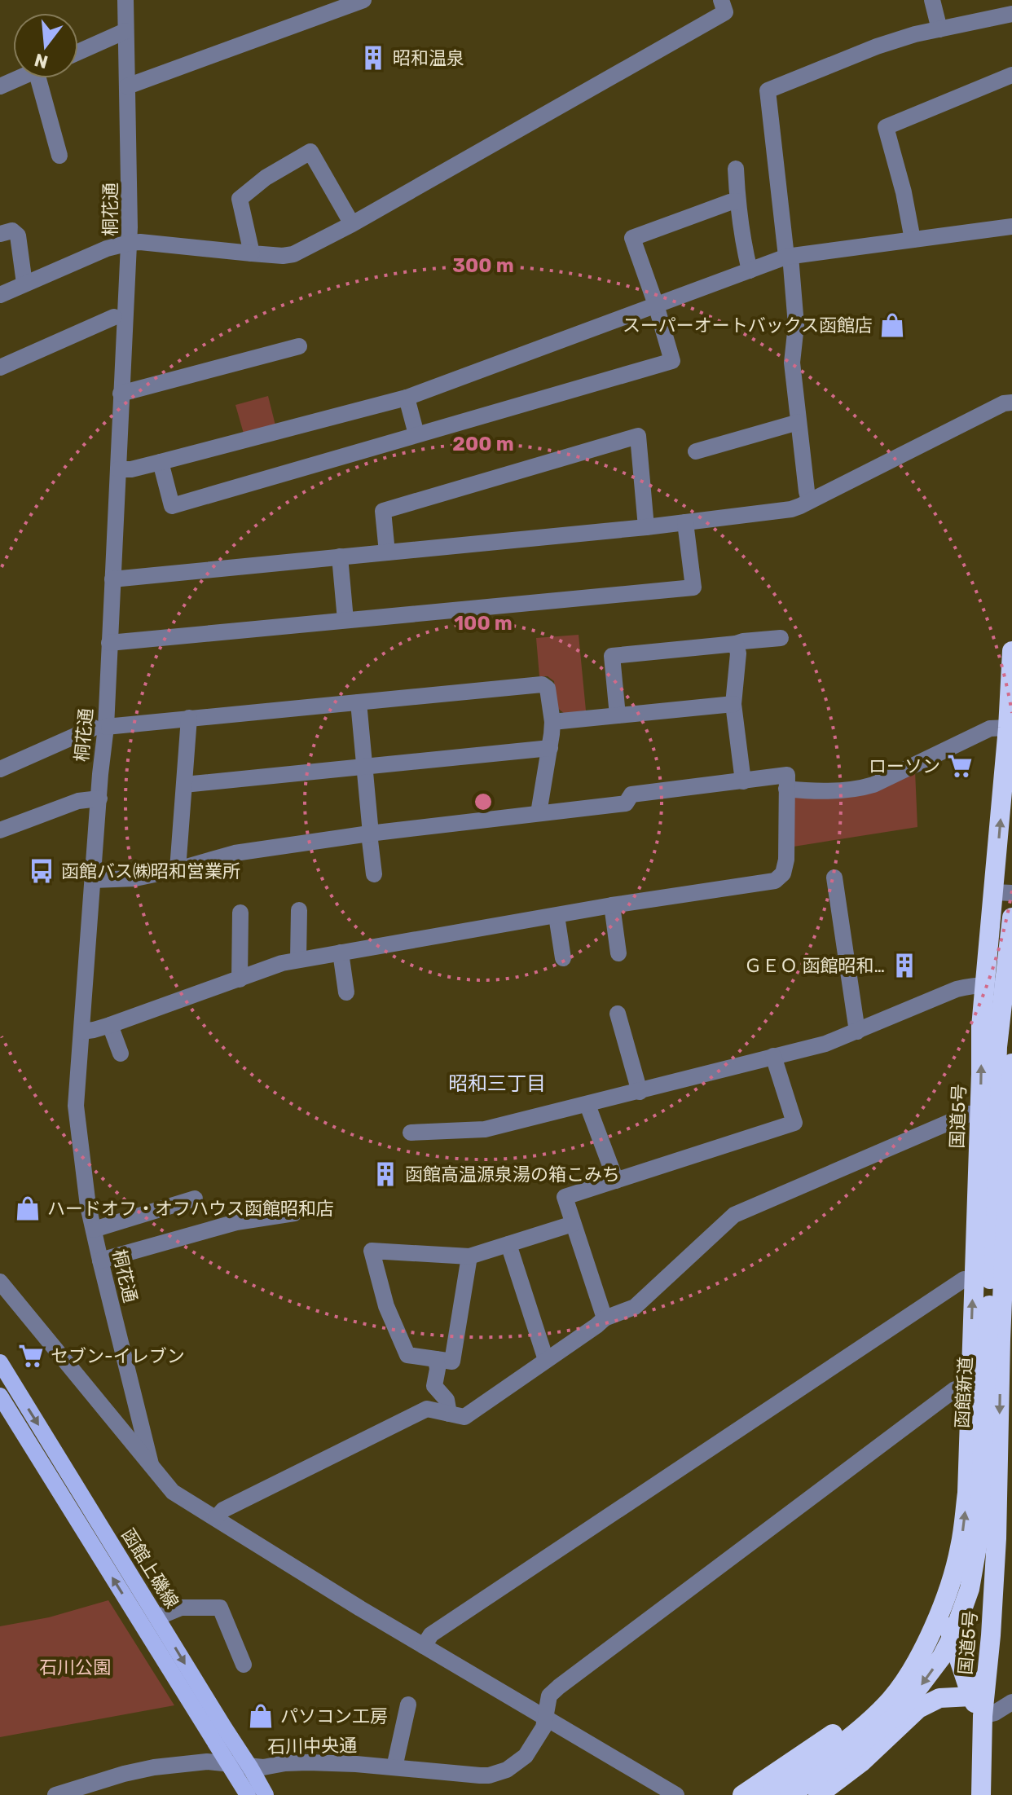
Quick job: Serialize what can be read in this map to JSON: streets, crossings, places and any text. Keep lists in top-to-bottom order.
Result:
{
  "streets": {
    "highway": ["国道5号", "函館新道"],
    "main road": ["函館上磯線"],
    "street": ["桐花通", "石川中央通"]
  },
  "crossings": [
    ["国道5号", "函館新道"],
    ["国道5号", "石川中央通"],
    ["函館上磯線", "石川中央通"]
  ],
  "one_way": ["函館新道"],
  "districts": ["昭和三丁目"],
  "parks": ["石川公園"],
  "places": {
    "building": ["昭和温泉", "ＧＥＯ 函館昭和…", "函館高温源泉湯の箱こみち"],
    "shop": ["スーパーオートバックス函館店", "ハードオフ・オフハウス函館昭和店", "パソコン工房"],
    "supermarket": ["ローソン", "セブン-イレブン"],
    "bus stop": ["函館バス㈱昭和営業所"]
  },
  "north": "bottom",
  "rings": ["300 m", "200 m", "100 m"]
}
